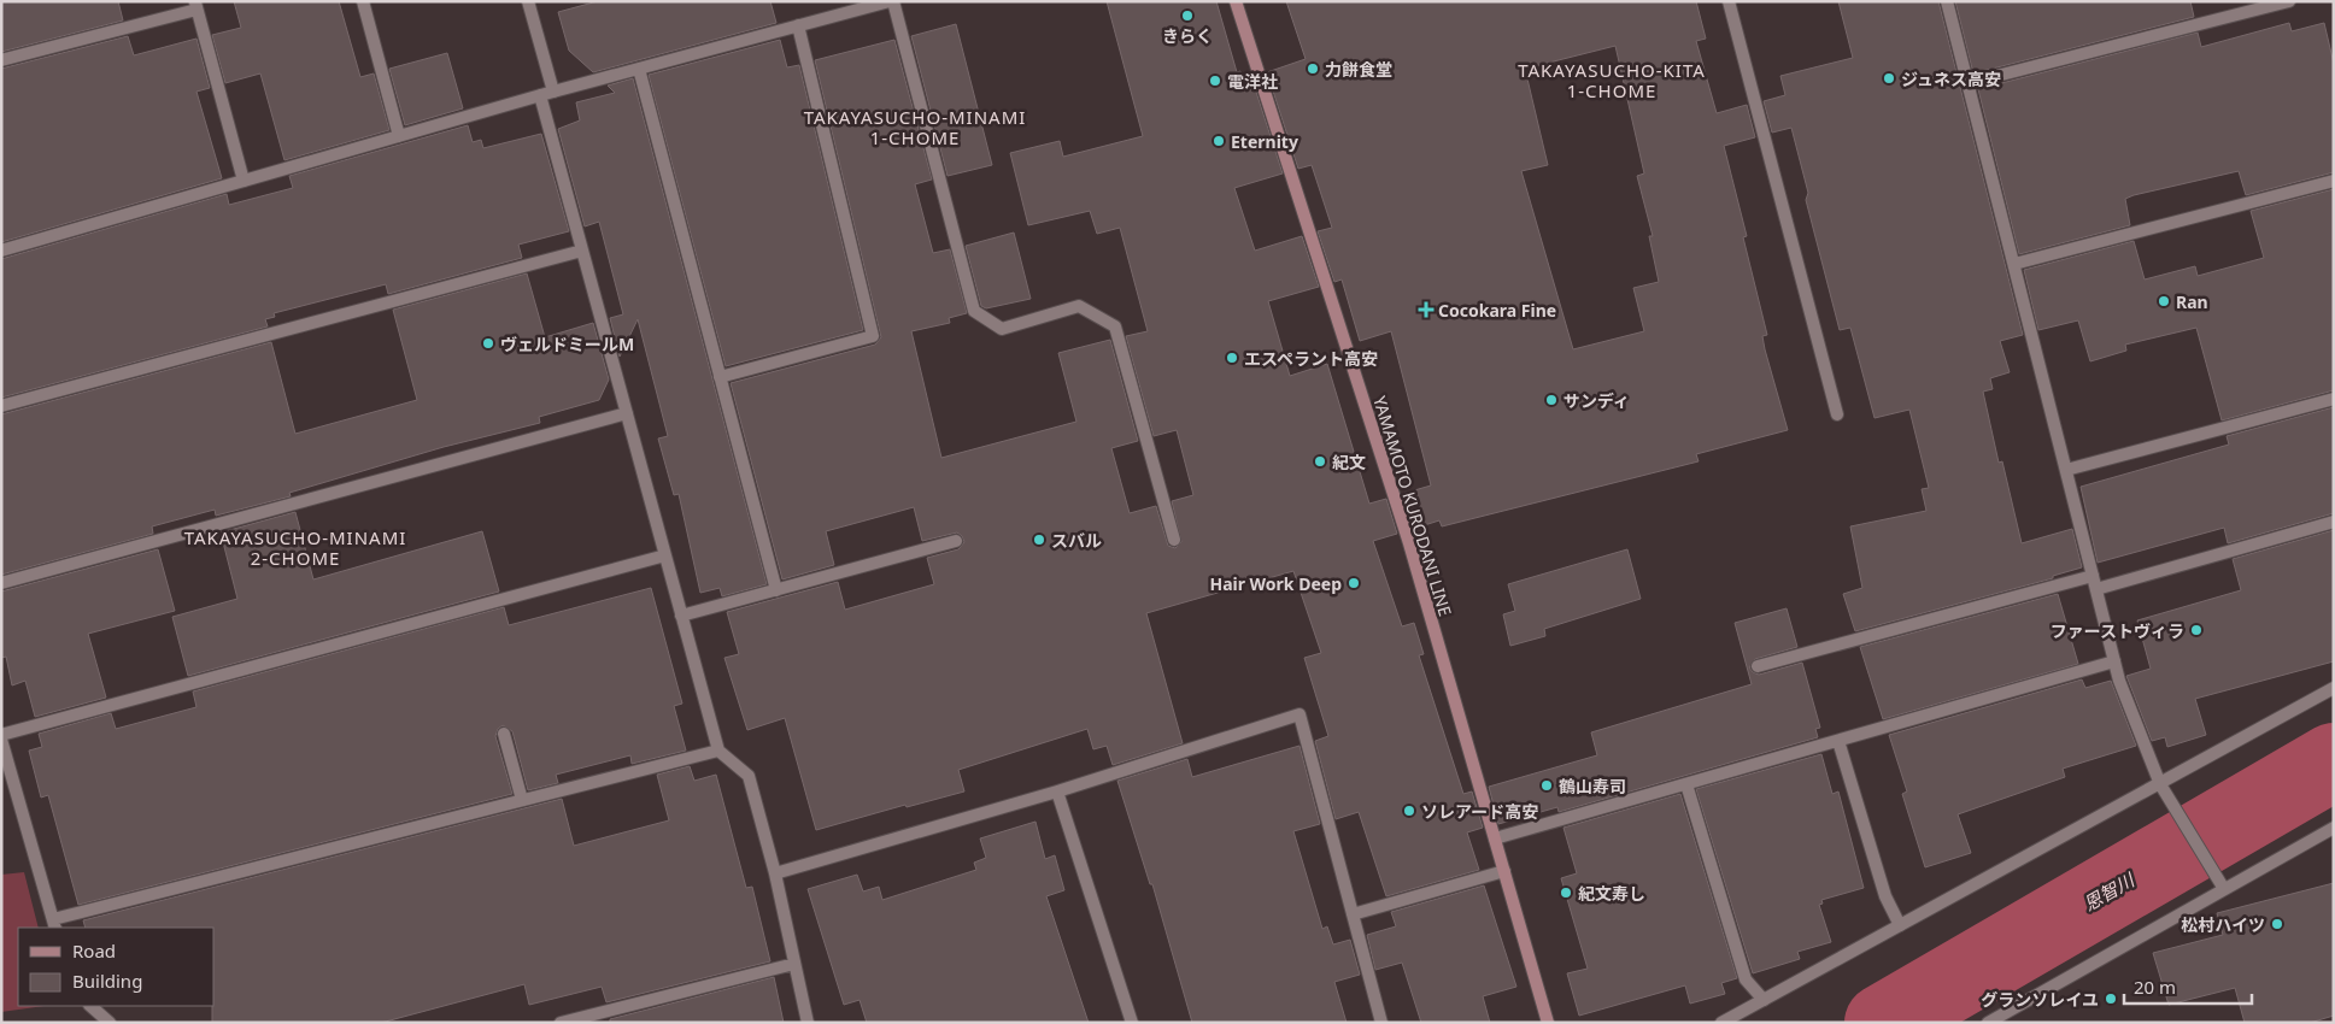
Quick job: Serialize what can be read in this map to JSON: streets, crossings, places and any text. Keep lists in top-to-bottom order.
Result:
{
  "streets": {
    "main road": ["YAMAMOTO KURODANI LINE"]
  },
  "districts": ["TAKAYASUCHO-KITA 1-CHOME", "TAKAYASUCHO-MINAMI 1-CHOME", "TAKAYASUCHO-MINAMI 2-CHOME"],
  "water": ["恩智川"],
  "places": {
    "other": [
      "きらく",
      "力餅食堂",
      "ジュネス高安",
      "電洋社",
      "Eternity",
      "Ran",
      "ヴェルドミールM",
      "エスペラント高安",
      "サンディ",
      "紀文",
      "スバル",
      "Hair Work Deep",
      "ファーストヴィラ",
      "鶴山寿司",
      "ソレアード高安",
      "紀文寿し",
      "松村ハイツ",
      "グランソレイユ"
    ],
    "health": ["Cocokara Fine"]
  },
  "legend": ["Road", "Building"],
  "scale_bar": "20 m"
}
